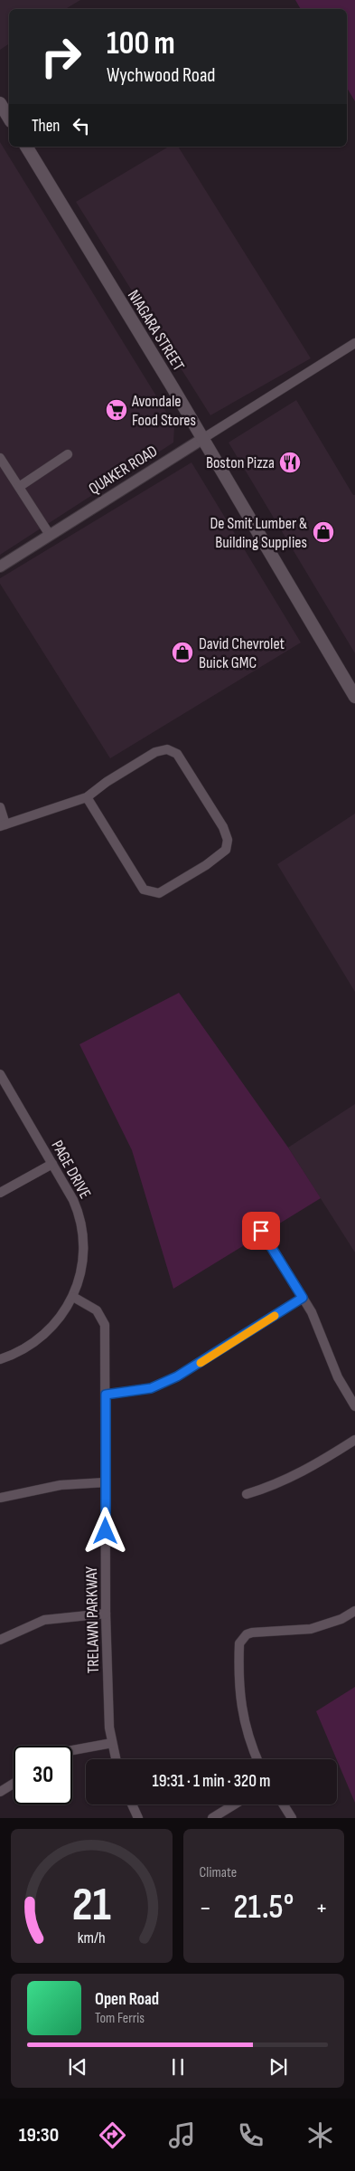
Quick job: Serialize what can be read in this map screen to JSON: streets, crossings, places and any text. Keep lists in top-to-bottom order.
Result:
{
  "streets": {
    "main road": ["NIAGARA STREET"],
    "street": ["QUAKER ROAD", "PAGE DRIVE", "TRELAWN PARKWAY"]
  },
  "crossings": [
    ["NIAGARA STREET", "QUAKER ROAD"],
    ["PAGE DRIVE", "TRELAWN PARKWAY"]
  ],
  "places": {
    "supermarket": ["Avondale Food Stores"],
    "restaurant": ["Boston Pizza"],
    "shop": ["De Smit Lumber & Building Supplies", "David Chevrolet Buick GMC"]
  },
  "page": {
    "turn": ["100 m", "Wychwood Road"],
    "then": "Then",
    "limit": "30",
    "trip": "19:31 · 1 min · 320 m",
    "tile": "Climate",
    "heat": ["−", "21.5°", "+"],
    "song": ["Open Road", "Tom Ferris"],
    "tabs": "19:30",
    "gauge": ["21", "km/h"]
  }
}
